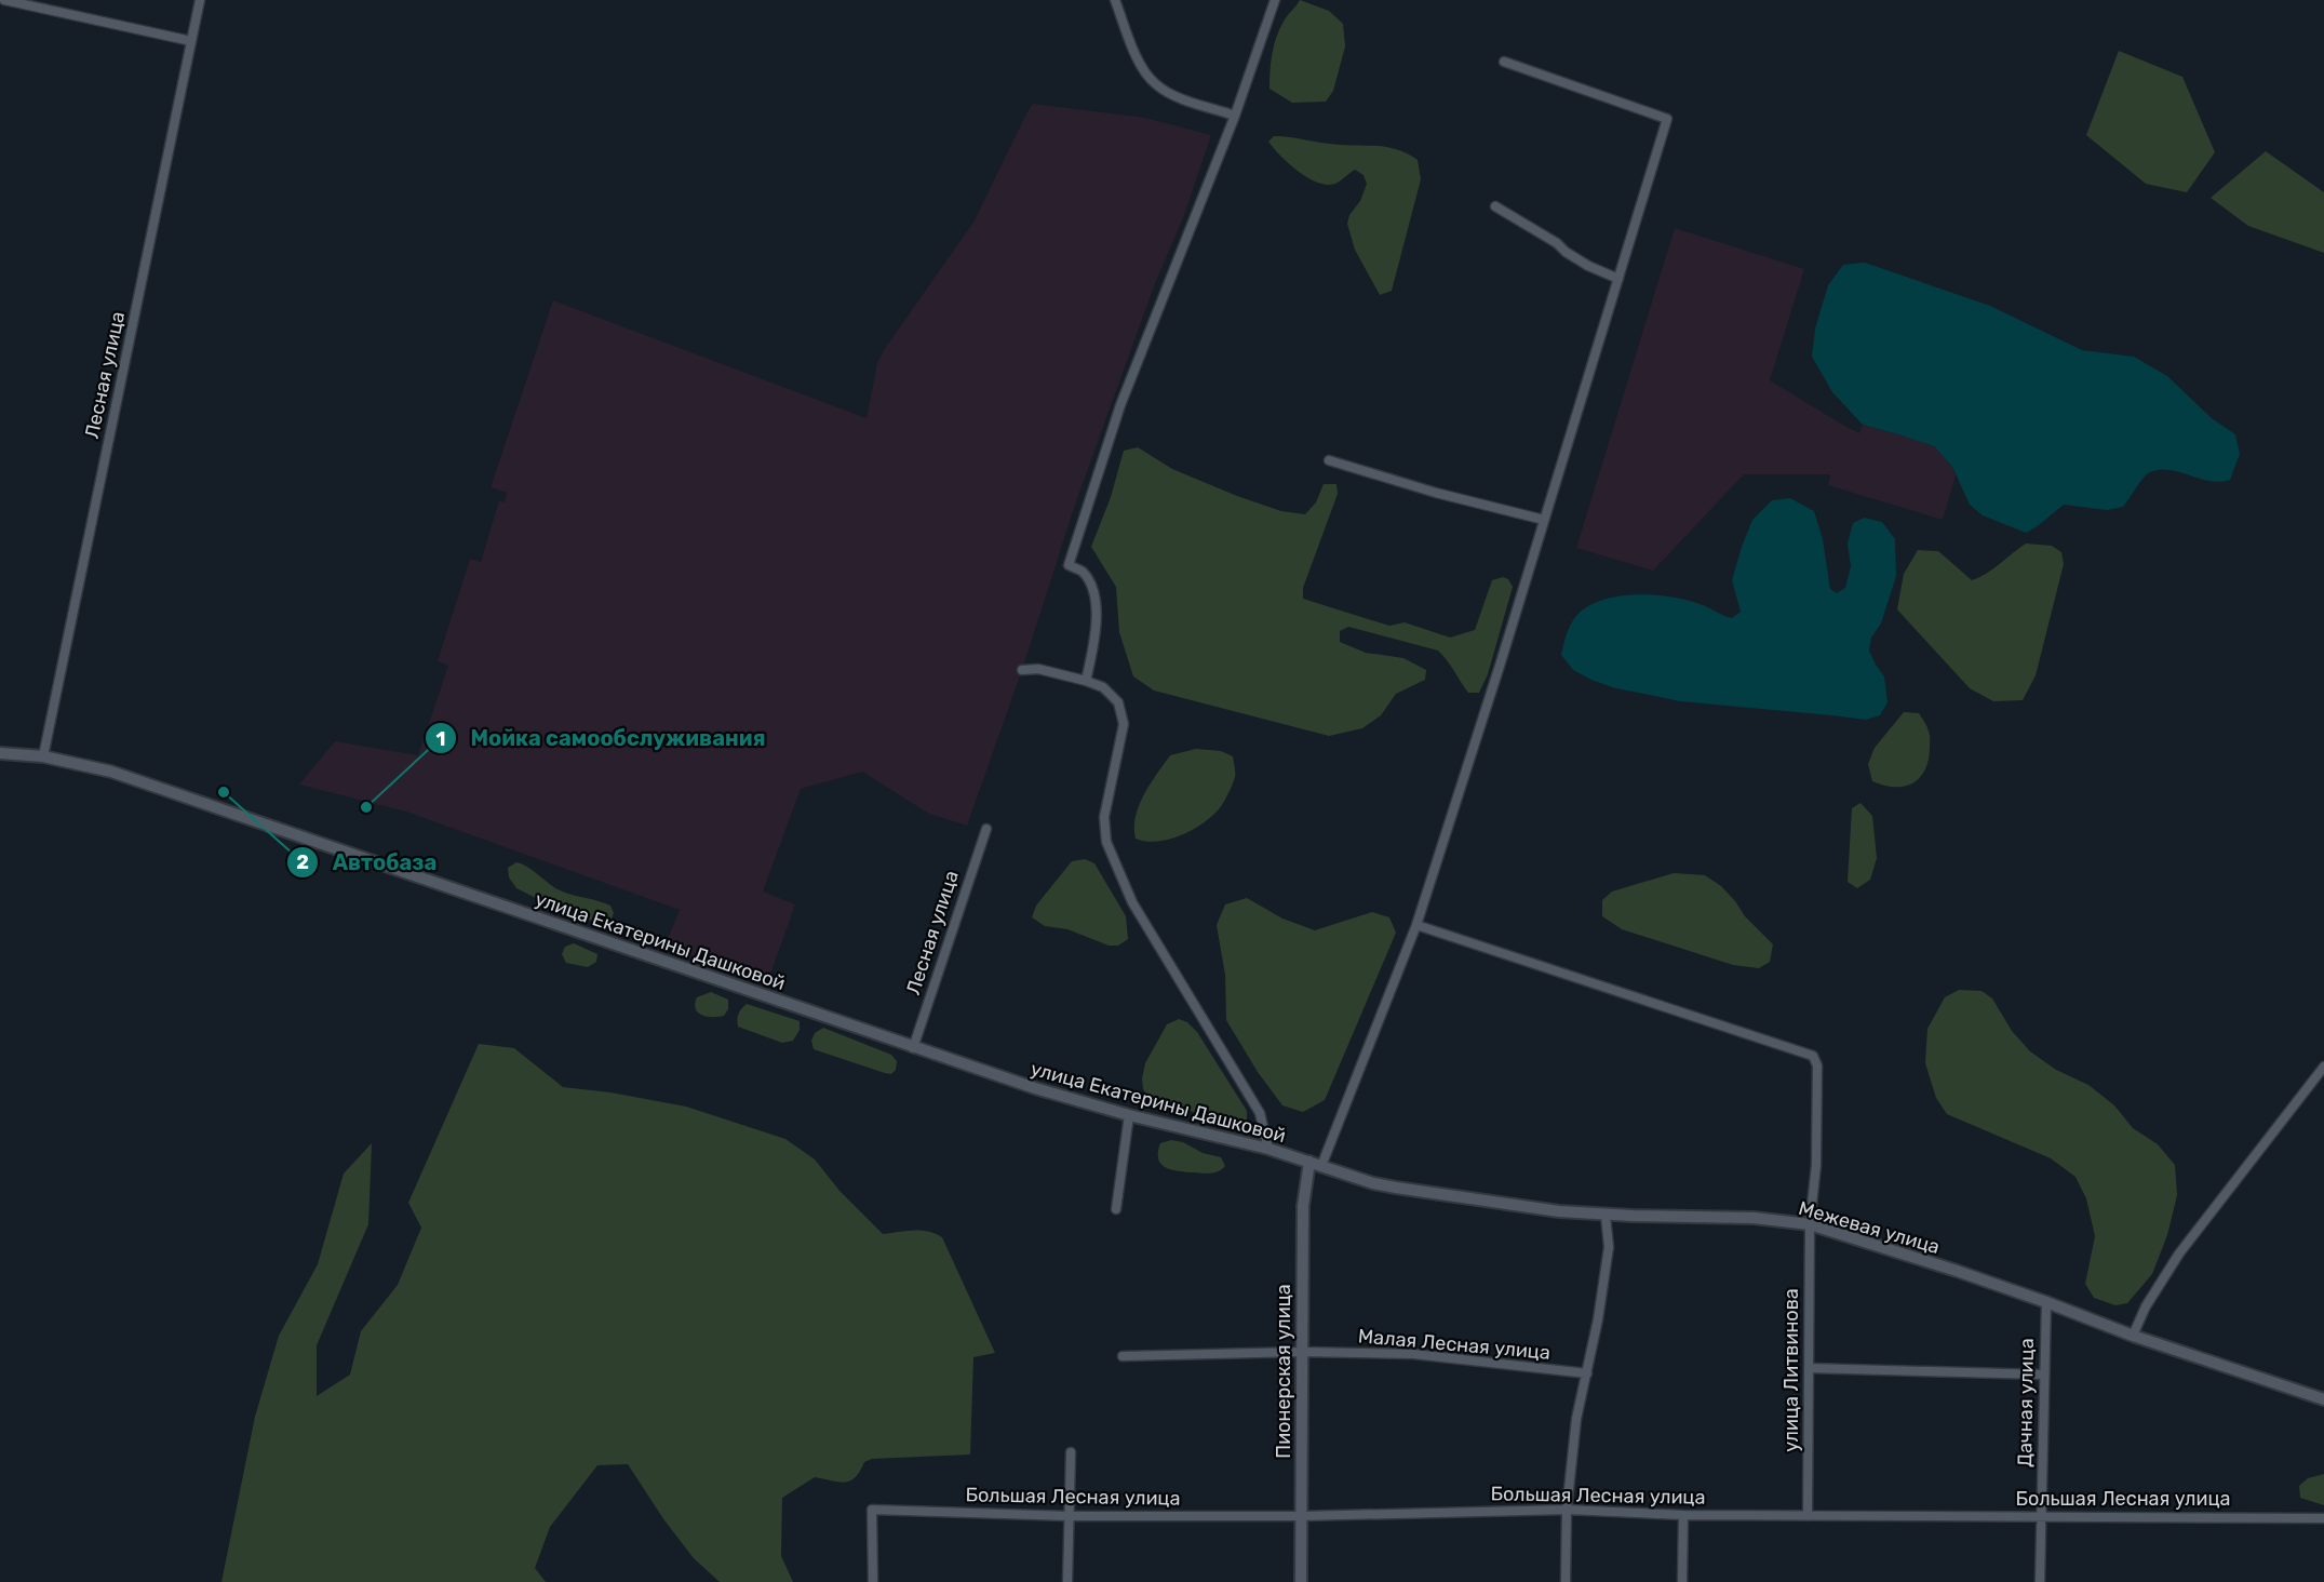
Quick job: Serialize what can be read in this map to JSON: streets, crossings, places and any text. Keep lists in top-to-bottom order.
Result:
{
  "streets": {
    "street": [
      "Лесная улица",
      "улица Екатерины Дашковой",
      "Межевая улица",
      "Малая Лесная улица",
      "улица Литвинова",
      "Пионерская улица",
      "Дачная улица",
      "Большая Лесная улица"
    ]
  },
  "crossings": [
    ["Лесная улица", "улица Екатерины Дашковой"],
    ["улица Екатерины Дашковой", "Межевая улица"],
    ["улица Екатерины Дашковой", "Пионерская улица"],
    ["Межевая улица", "улица Литвинова"],
    ["Межевая улица", "Пионерская улица"],
    ["Межевая улица", "Дачная улица"],
    ["Малая Лесная улица", "Пионерская улица"],
    ["улица Литвинова", "Большая Лесная улица"],
    ["Пионерская улица", "Большая Лесная улица"],
    ["Дачная улица", "Большая Лесная улица"]
  ],
  "places": ["Автобаза", "Мойка самообслуживания"]
}
